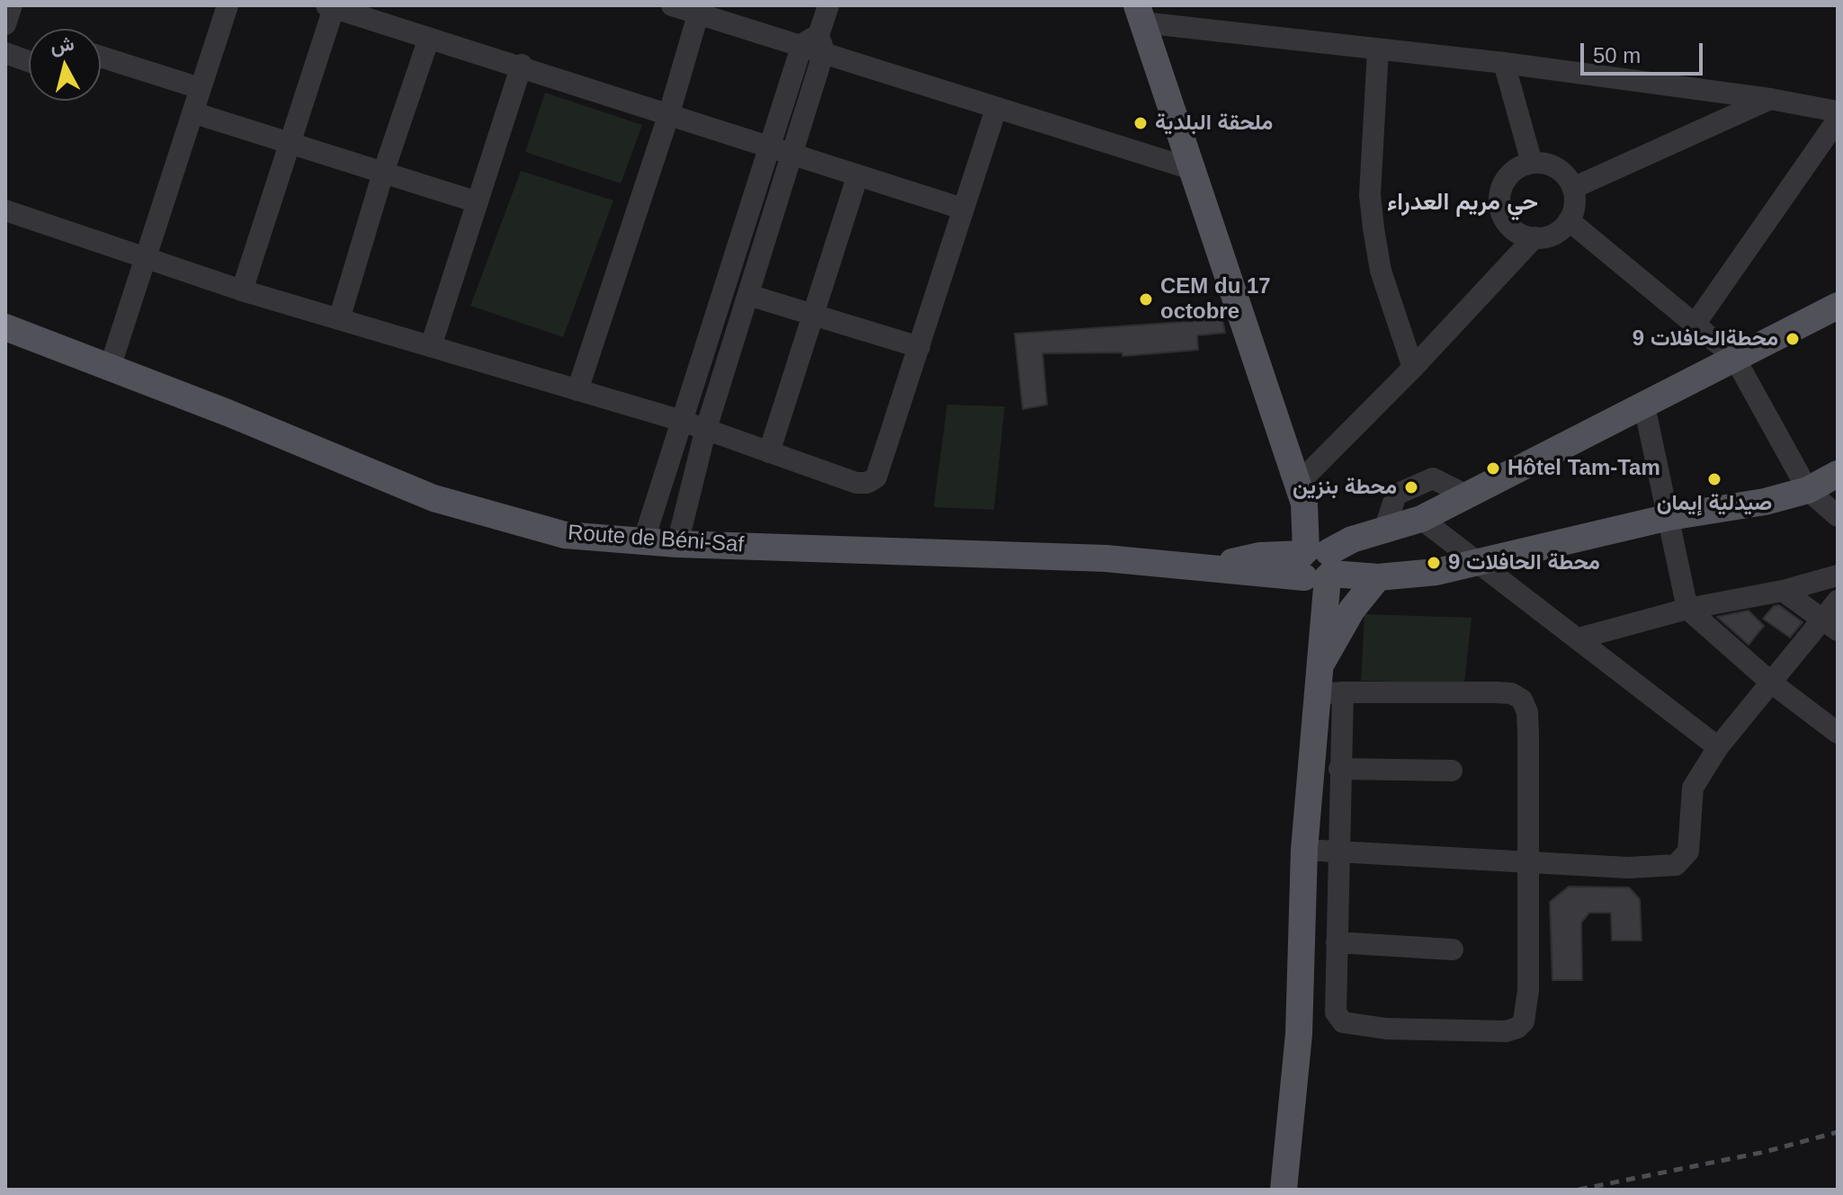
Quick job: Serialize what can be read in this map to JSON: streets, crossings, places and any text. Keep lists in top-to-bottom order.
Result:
{
  "streets": {
    "main road": ["Route de Béni-Saf"]
  },
  "districts": ["حي مريم العدراء"],
  "places": [
    "ملحقة البلدية",
    "CEM du 17 octobre",
    "محطةالحافلات 9",
    "Hôtel Tam-Tam",
    "صيدلية إيمان",
    "محطة بنزين",
    "محطة الحافلات 9"
  ],
  "scale_bar": "50 m",
  "north": "top"
}
